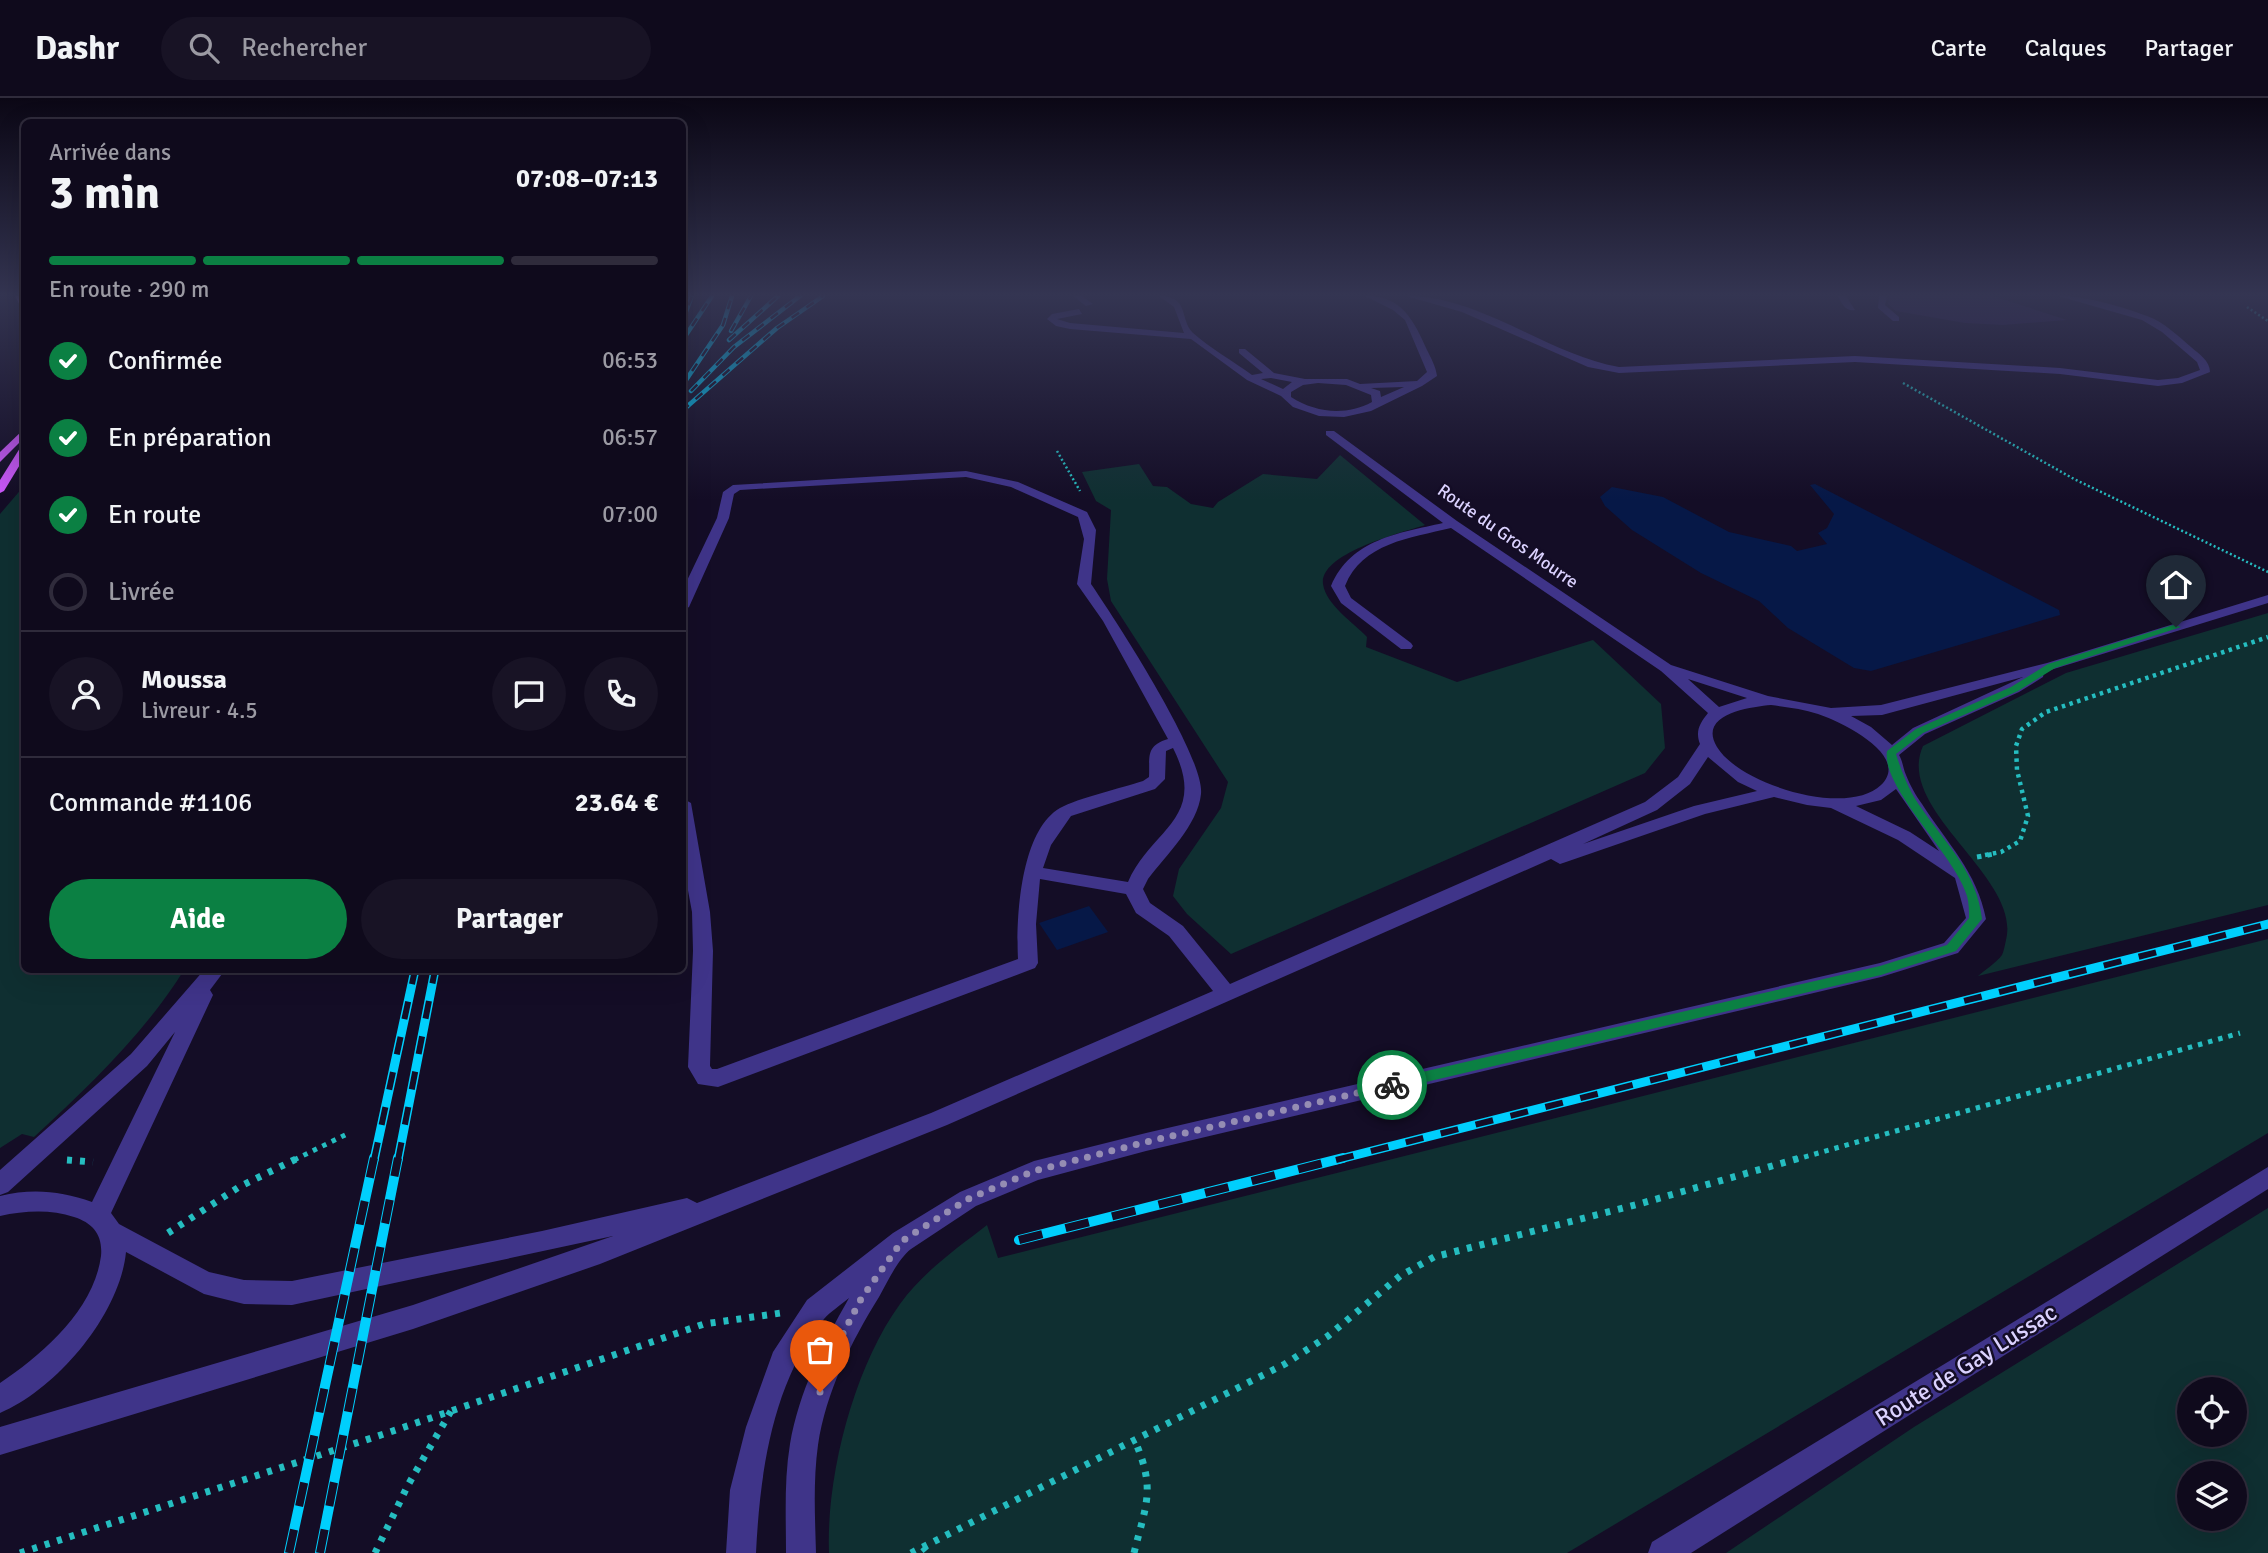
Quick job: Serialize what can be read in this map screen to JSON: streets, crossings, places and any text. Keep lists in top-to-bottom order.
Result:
{
  "streets": {
    "street": ["Route du Gros Mourre", "Route de Gay Lussac"]
  },
  "page": {
    "header": "Dashr",
    "search": "Rechercher",
    "nav": ["Carte", "Calques", "Partager"],
    "heading": ["3 min", "Arrivée dans", "07:08–07:13"],
    "panel": [
      "Moussa",
      "Livreur · 4.5",
      "Commande #1106",
      "23.64 €"
    ],
    "bar": "En route · 290 m",
    "list": [
      ["Confirmée", "06:53"],
      ["En préparation", "06:57"],
      ["En route", "07:00"],
      "Livrée"
    ],
    "buttons": ["Aide", "Partager"]
  }
}
